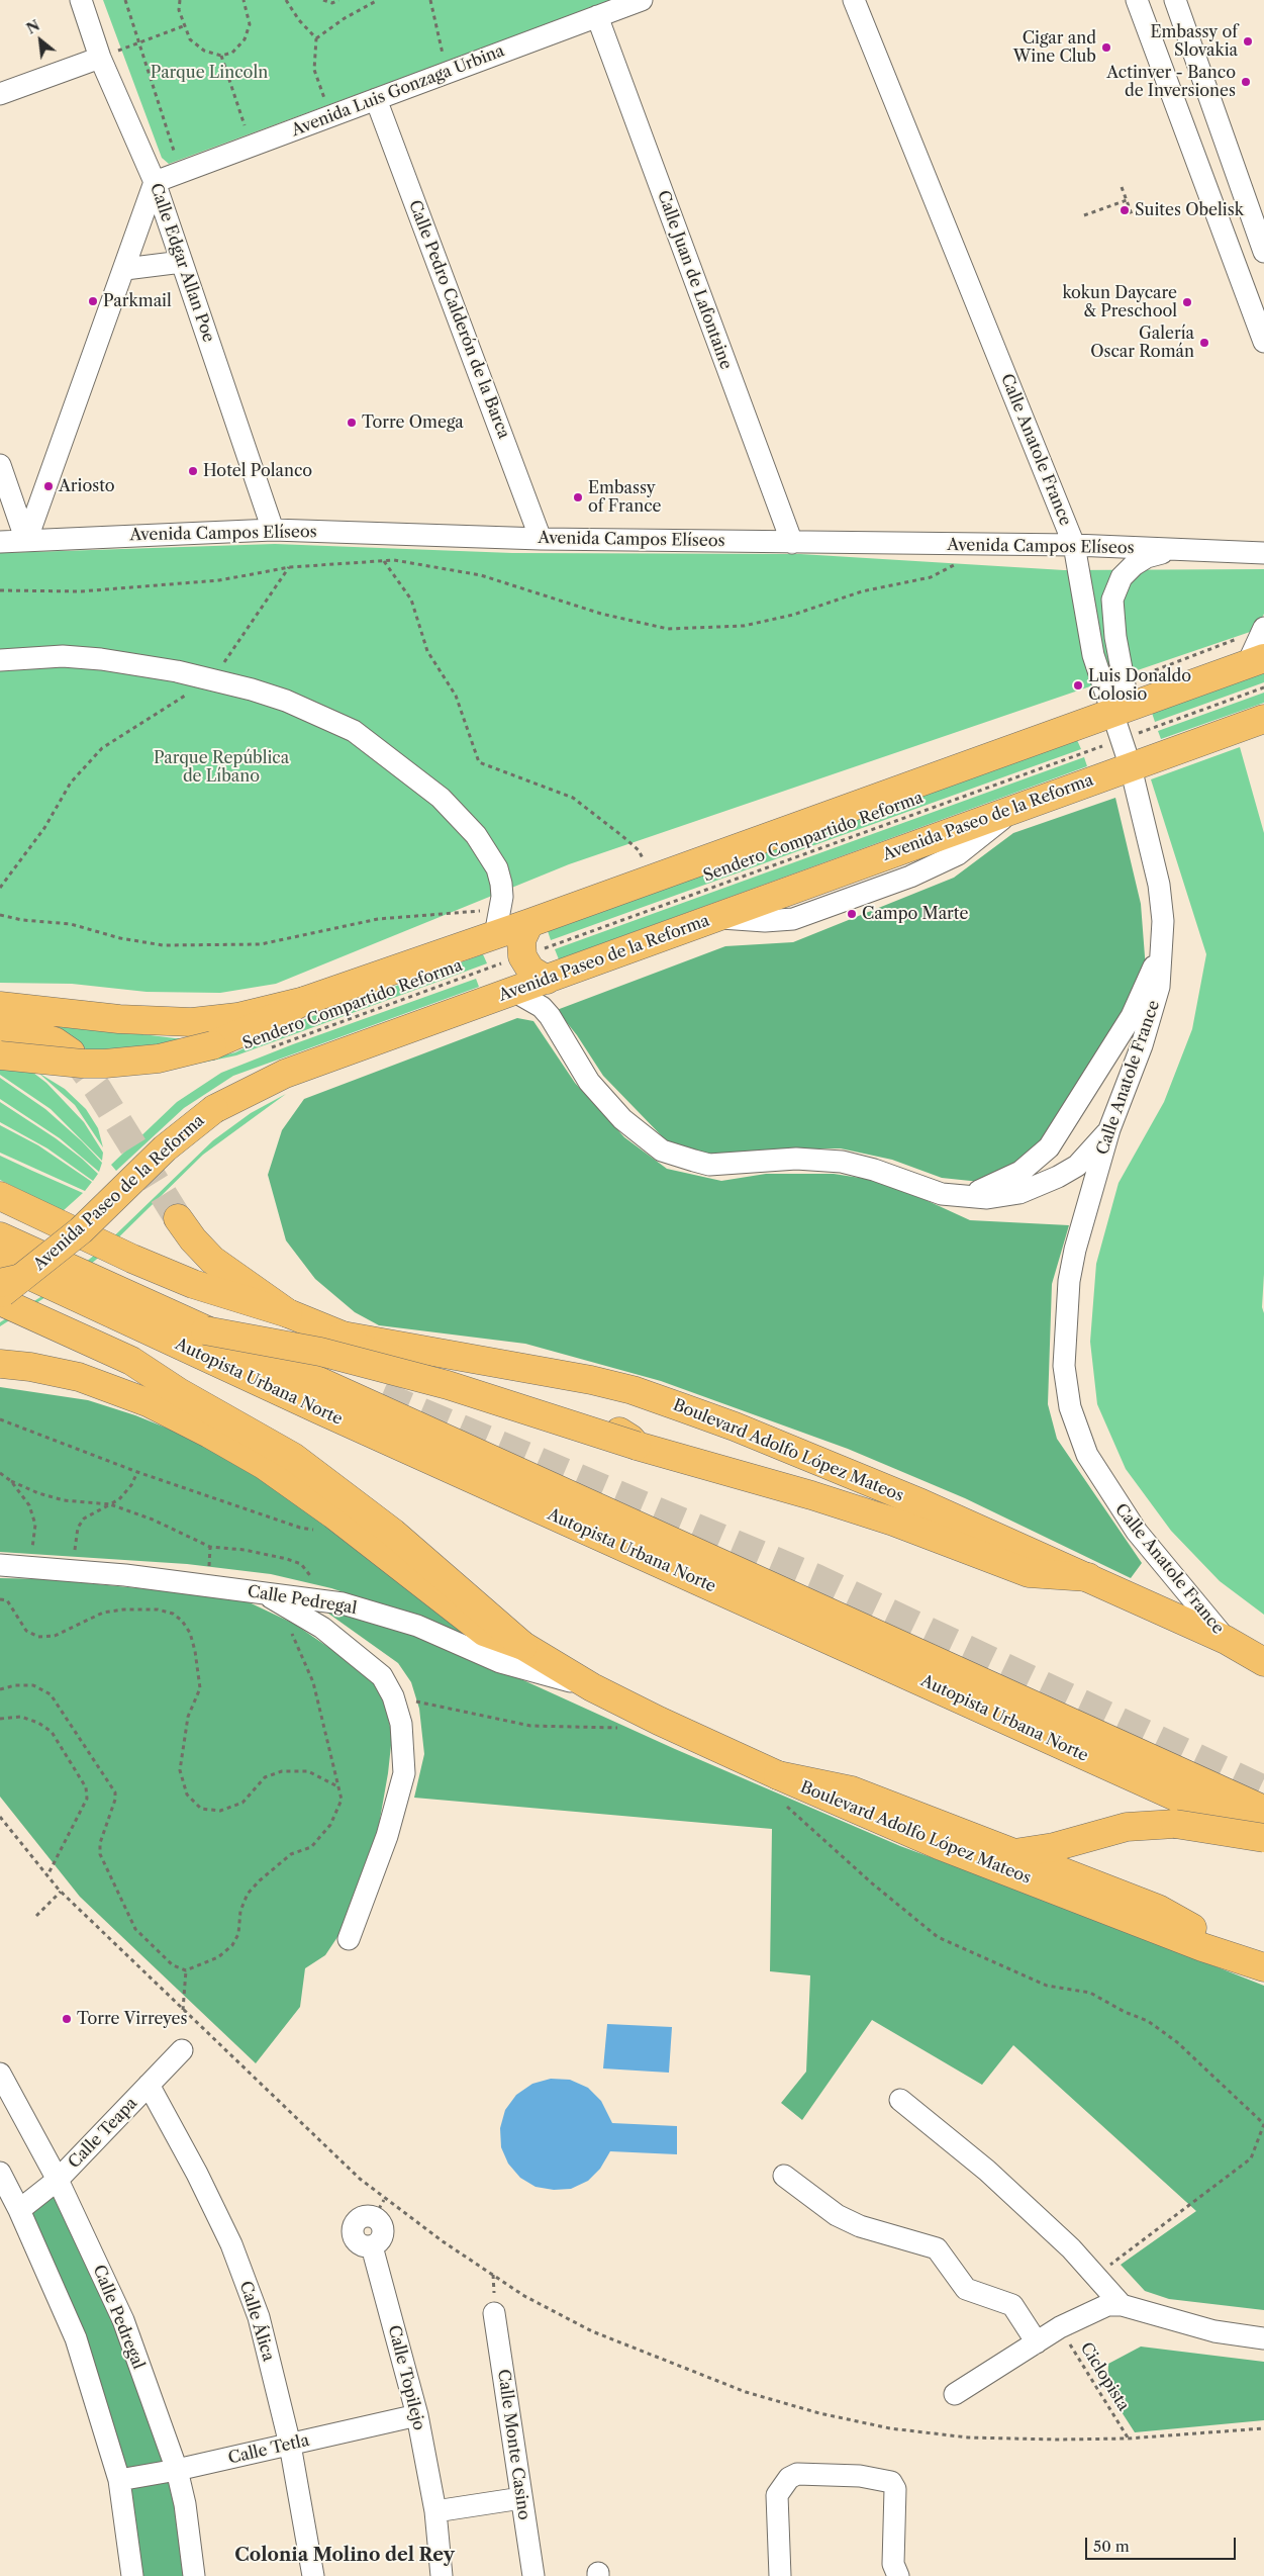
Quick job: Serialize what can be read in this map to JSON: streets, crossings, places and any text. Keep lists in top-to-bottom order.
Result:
{
  "streets": {
    "main road": ["Avenida Paseo de la Reforma", "Autopista Urbana Norte", "Boulevard Adolfo López Mateos"],
    "street": [
      "Avenida Luis Gonzaga Urbina",
      "Calle Edgar Allan Poe",
      "Calle Juan de Lafontaine",
      "Calle Pedro Calderón de la Barca",
      "Calle Anatole France",
      "Avenida Campos Elíseos",
      "Calle Pedregal",
      "Calle Teapa",
      "Calle Álica",
      "Calle Topilejo",
      "Calle Monte Casino",
      "Calle Tetla"
    ],
    "path": ["Sendero Compartido Reforma", "Ciclopista"]
  },
  "crossings": [
    ["Avenida Luis Gonzaga Urbina", "Calle Edgar Allan Poe"],
    ["Avenida Luis Gonzaga Urbina", "Calle Juan de Lafontaine"],
    ["Avenida Luis Gonzaga Urbina", "Calle Pedro Calderón de la Barca"],
    ["Calle Edgar Allan Poe", "Avenida Campos Elíseos"],
    ["Calle Juan de Lafontaine", "Avenida Campos Elíseos"],
    ["Calle Pedro Calderón de la Barca", "Avenida Campos Elíseos"],
    ["Calle Anatole France", "Avenida Campos Elíseos"],
    ["Calle Anatole France", "Avenida Paseo de la Reforma"],
    ["Calle Anatole France", "Boulevard Adolfo López Mateos"],
    ["Avenida Paseo de la Reforma", "Autopista Urbana Norte"],
    ["Boulevard Adolfo López Mateos", "Calle Pedregal"],
    ["Calle Pedregal", "Calle Teapa"],
    ["Calle Pedregal", "Calle Tetla"],
    ["Calle Teapa", "Calle Álica"],
    ["Calle Álica", "Calle Tetla"],
    ["Calle Topilejo", "Calle Tetla"]
  ],
  "districts": ["Colonia Molino del Rey"],
  "parks": ["Parque Lincoln", "Parque República de Líbano"],
  "places": [
    "Embassy of Slovakia",
    "Cigar and Wine Club",
    "Actinver - Banco de Inversiones",
    "Suites Obelisk",
    "Parkmail",
    "kokun Daycare & Preschool",
    "Galería Oscar Román",
    "Torre Omega",
    "Hotel Polanco",
    "Ariosto",
    "Embassy of France",
    "Luis Donaldo Colosio",
    "Campo Marte",
    "Torre Virreyes"
  ],
  "scale_bar": "50 m",
  "north": "top left"
}
